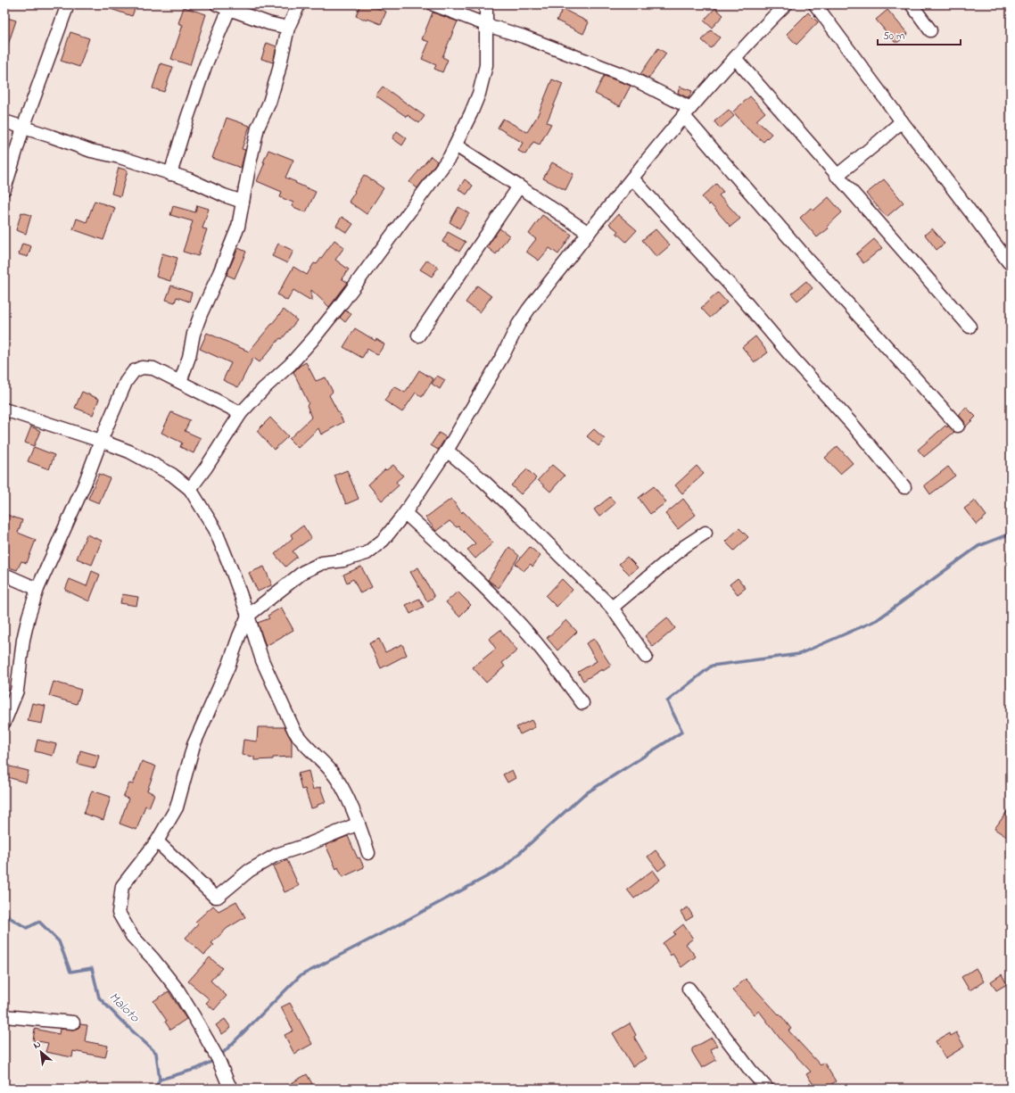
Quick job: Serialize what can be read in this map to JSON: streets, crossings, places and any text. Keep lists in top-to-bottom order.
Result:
{
  "water": ["Maloto"],
  "scale_bar": "50 m",
  "north": "top left"
}
